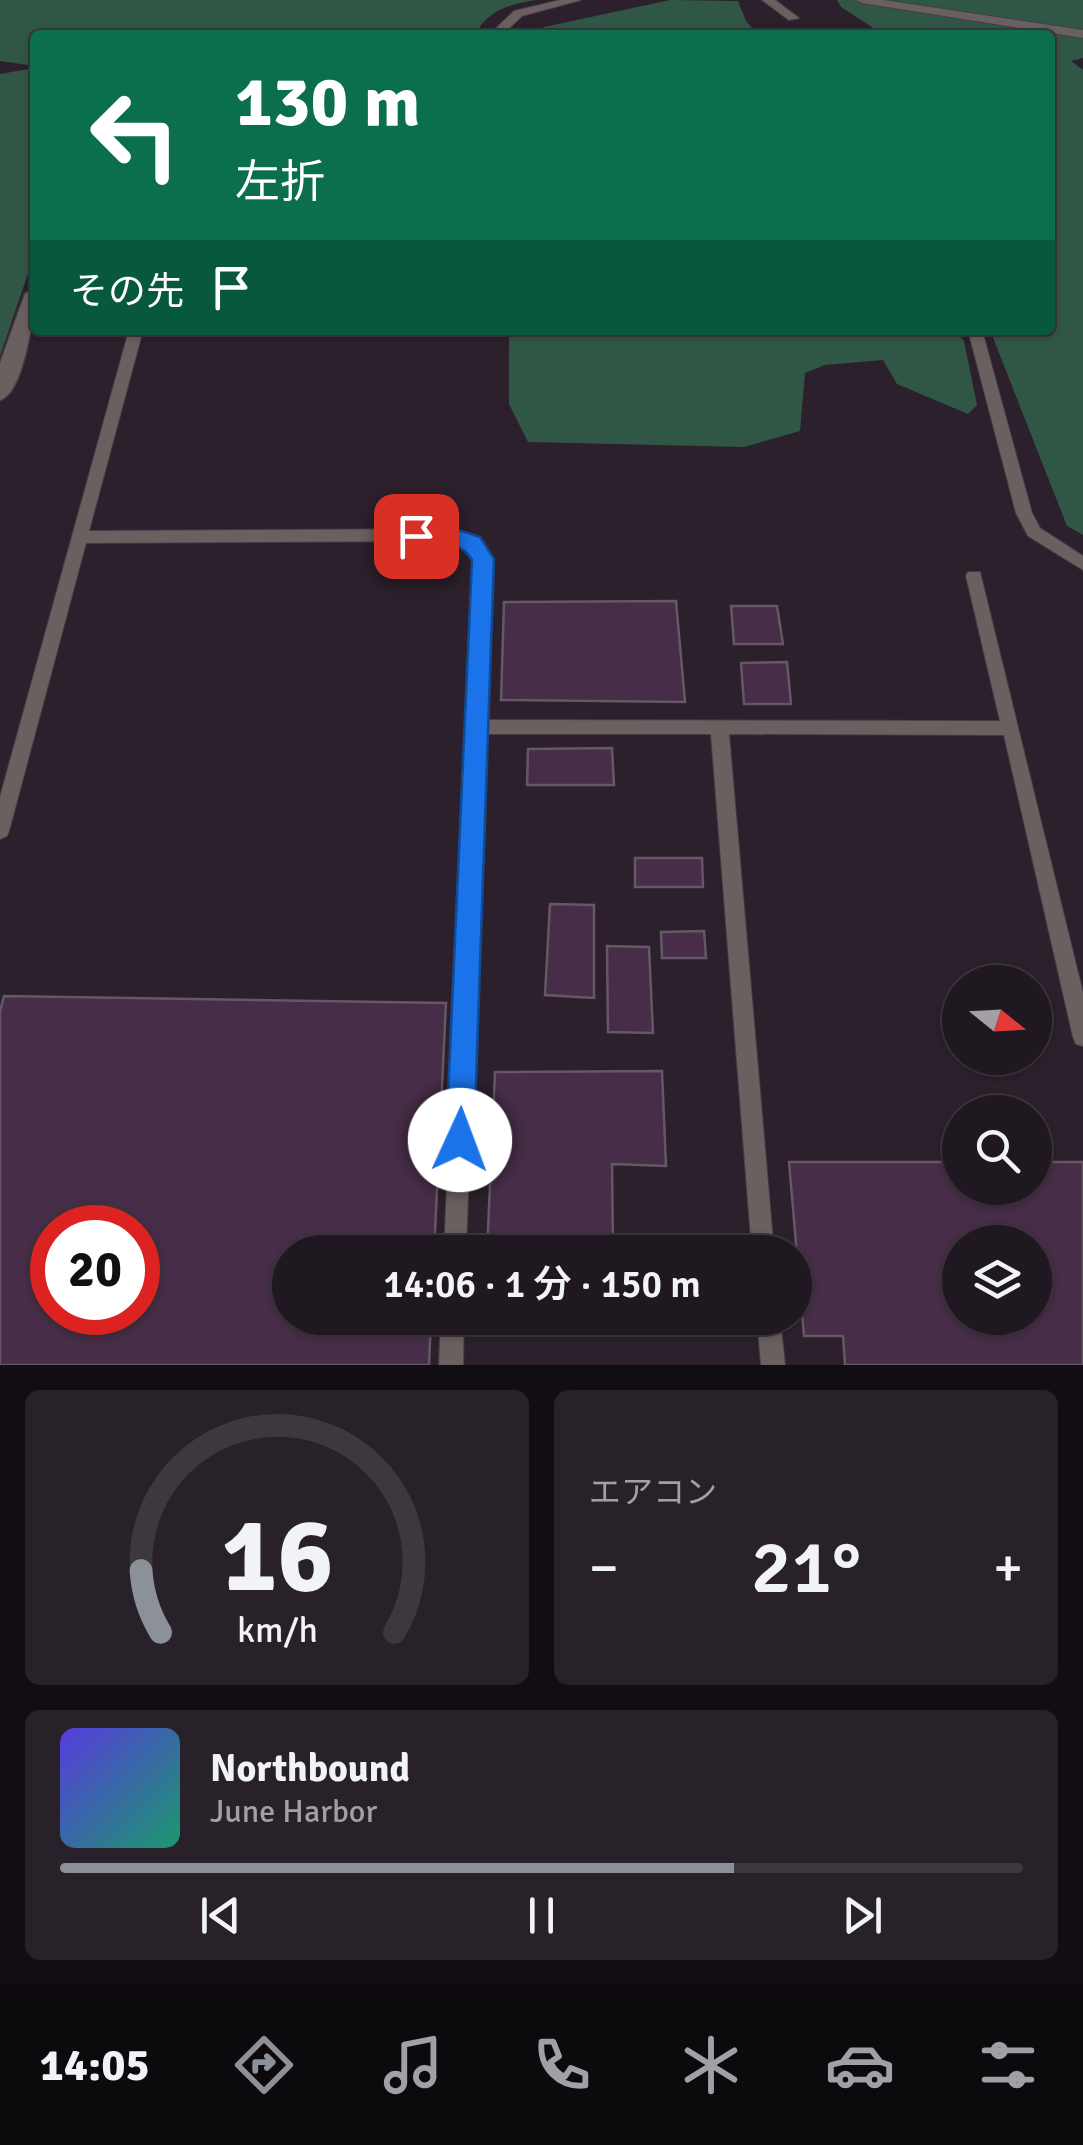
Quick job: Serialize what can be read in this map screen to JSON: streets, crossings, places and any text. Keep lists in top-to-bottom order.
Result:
{
  "north": "right",
  "page": {
    "turn": ["130 m", "左折"],
    "then": "その先",
    "limit": "20",
    "trip": "14:06 · 1 分 · 150 m",
    "tile": "エアコン",
    "heat": ["−", "21°", "+"],
    "song": ["Northbound", "June Harbor"],
    "tabs": "14:05",
    "gauge": ["16", "km/h"]
  }
}
